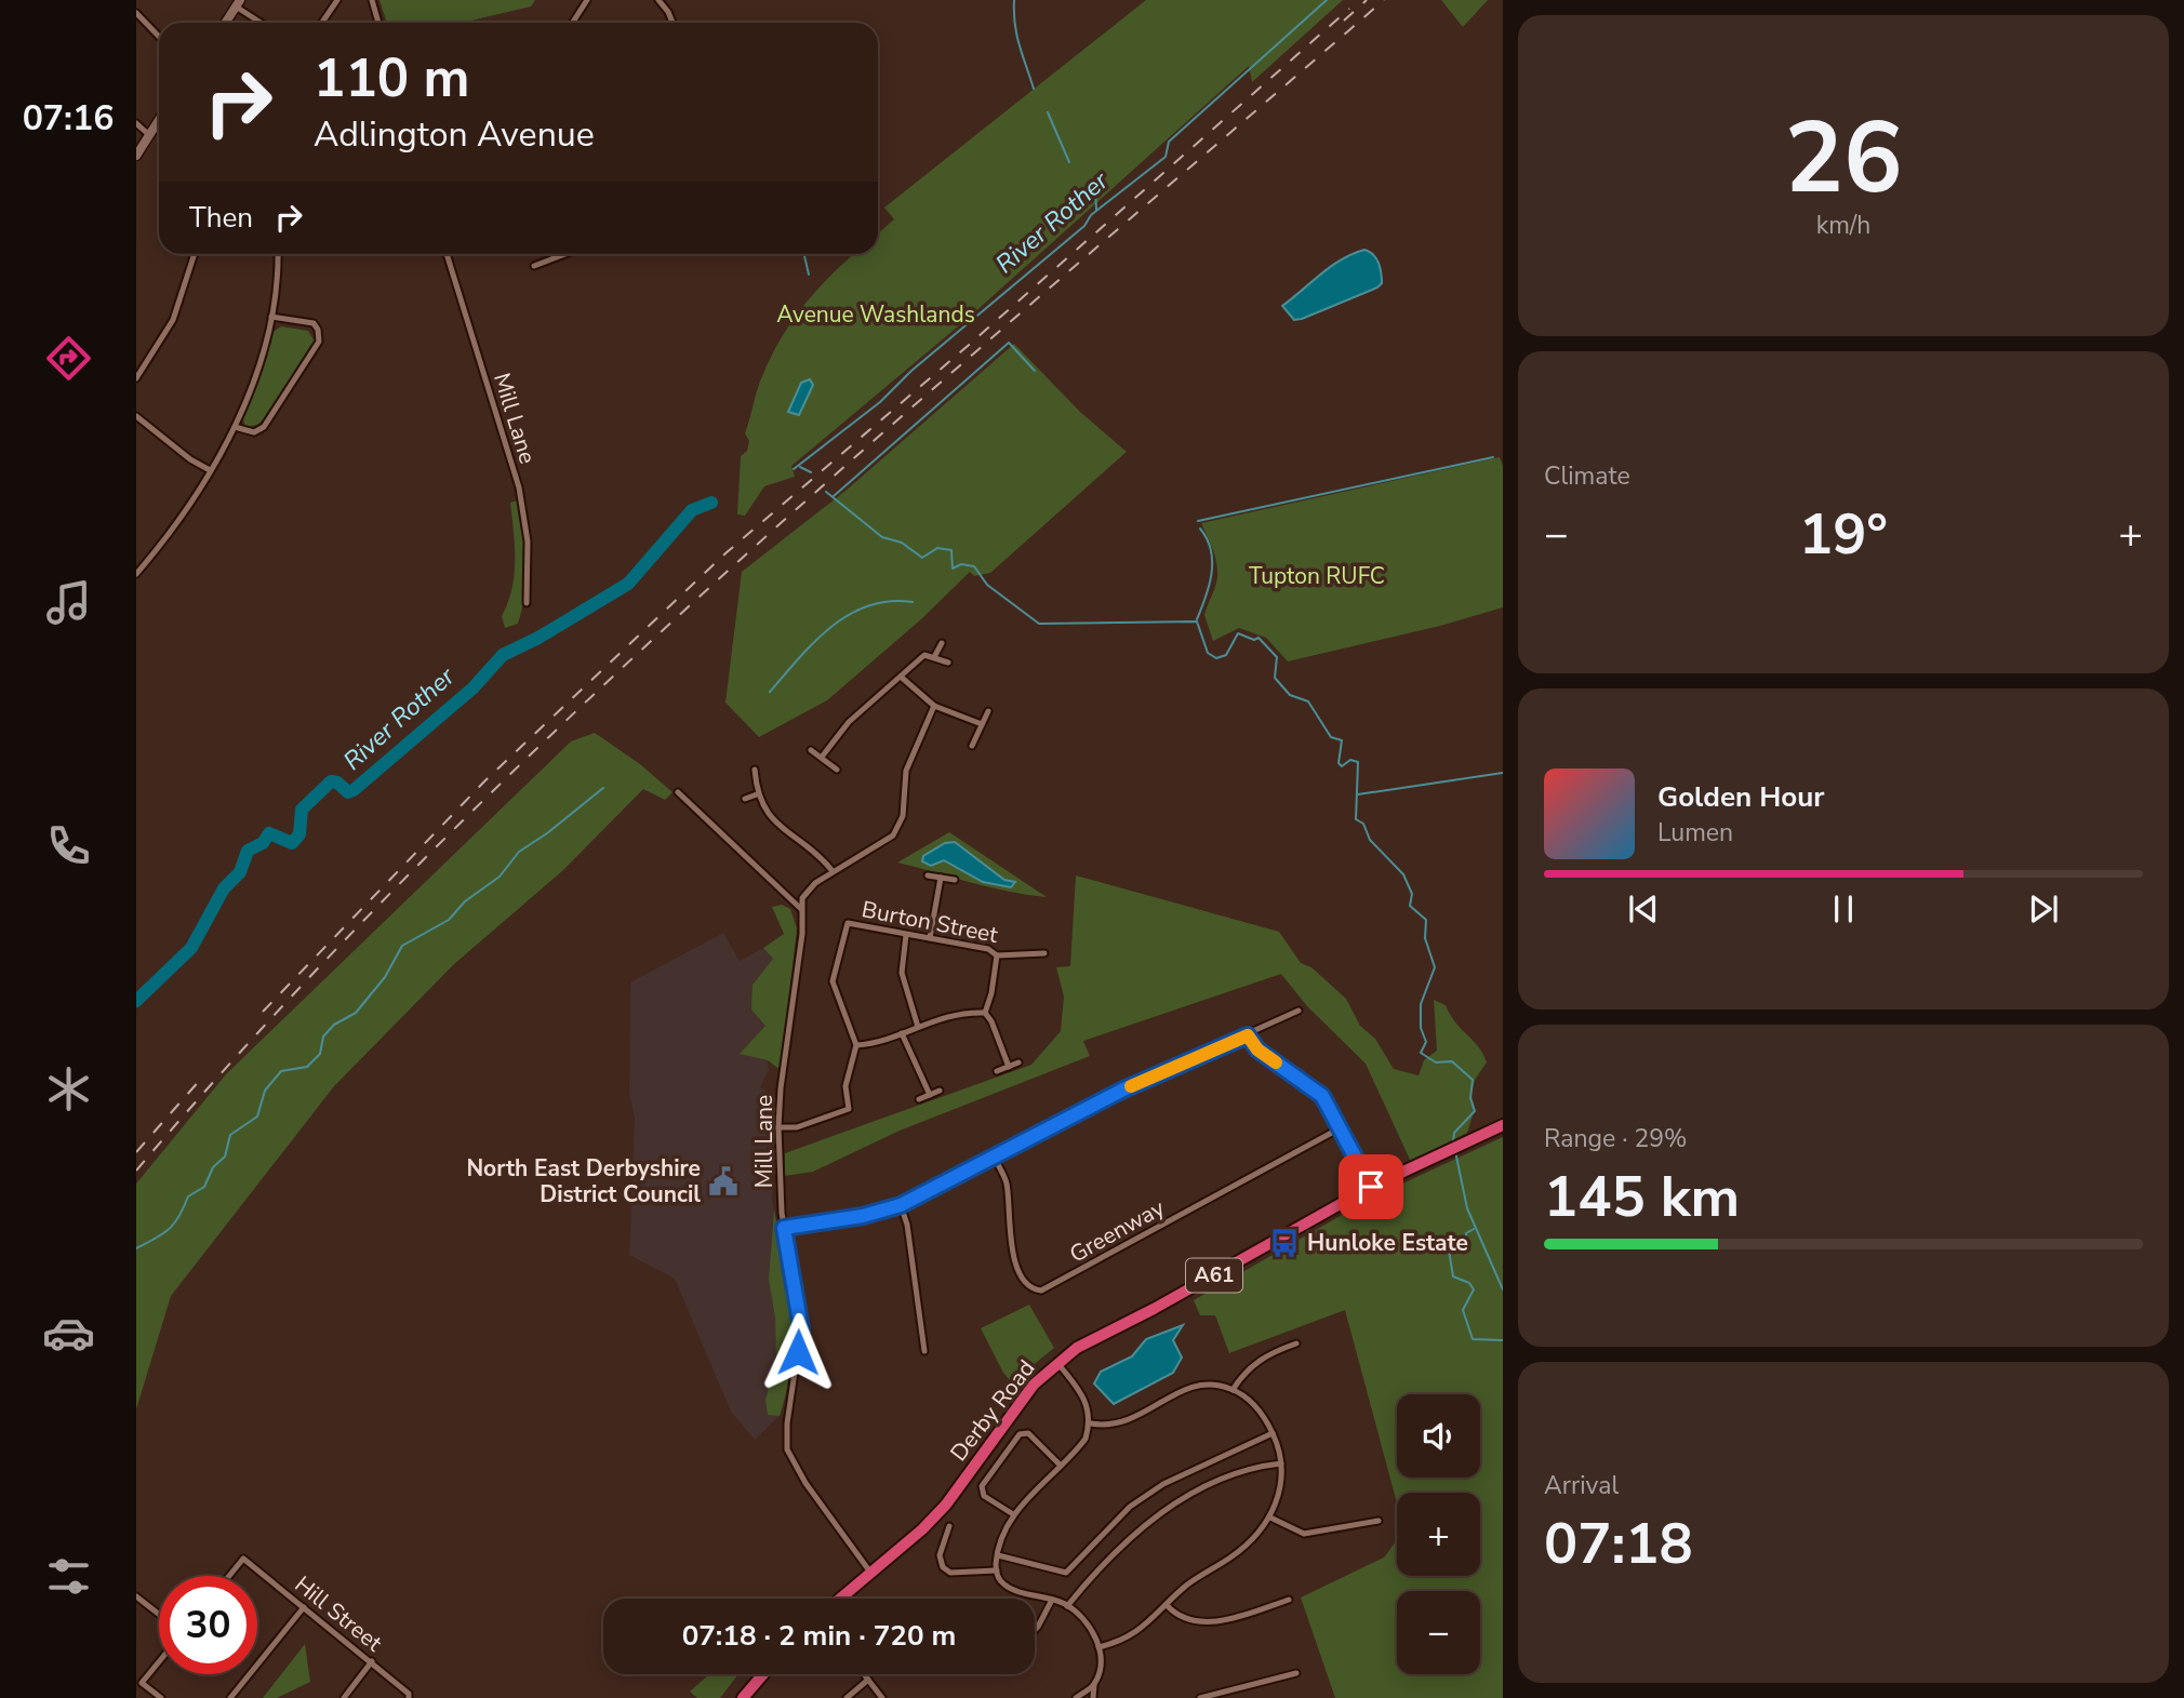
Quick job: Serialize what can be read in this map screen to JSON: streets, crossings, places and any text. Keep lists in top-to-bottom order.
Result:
{
  "streets": {
    "highway": ["A61", "Derby Road"],
    "street": [
      "Mill Lane",
      "Burton Street",
      "Greenway",
      "Hill Street"
    ]
  },
  "crossings": [
    ["Mill Lane", "Derby Road"]
  ],
  "water": ["River Rother"],
  "parks": ["Avenue Washlands", "Tupton RUFC"],
  "places": {
    "public building": ["North East Derbyshire District Council"],
    "bus stop": ["Hunloke Estate"]
  },
  "page": {
    "tabs": "07:16",
    "tile": [
      ["26", "km/h"],
      "Climate",
      ["Range · 29%", "145 km"],
      ["Arrival", "07:18"]
    ],
    "turn": ["110 m", "Adlington Avenue"],
    "then": "Then",
    "heat": ["−", "19°", "+"],
    "song": ["Golden Hour", "Lumen"],
    "map_buttons": ["+", "−"],
    "limit": "30",
    "trip": "07:18 · 2 min · 720 m"
  }
}
